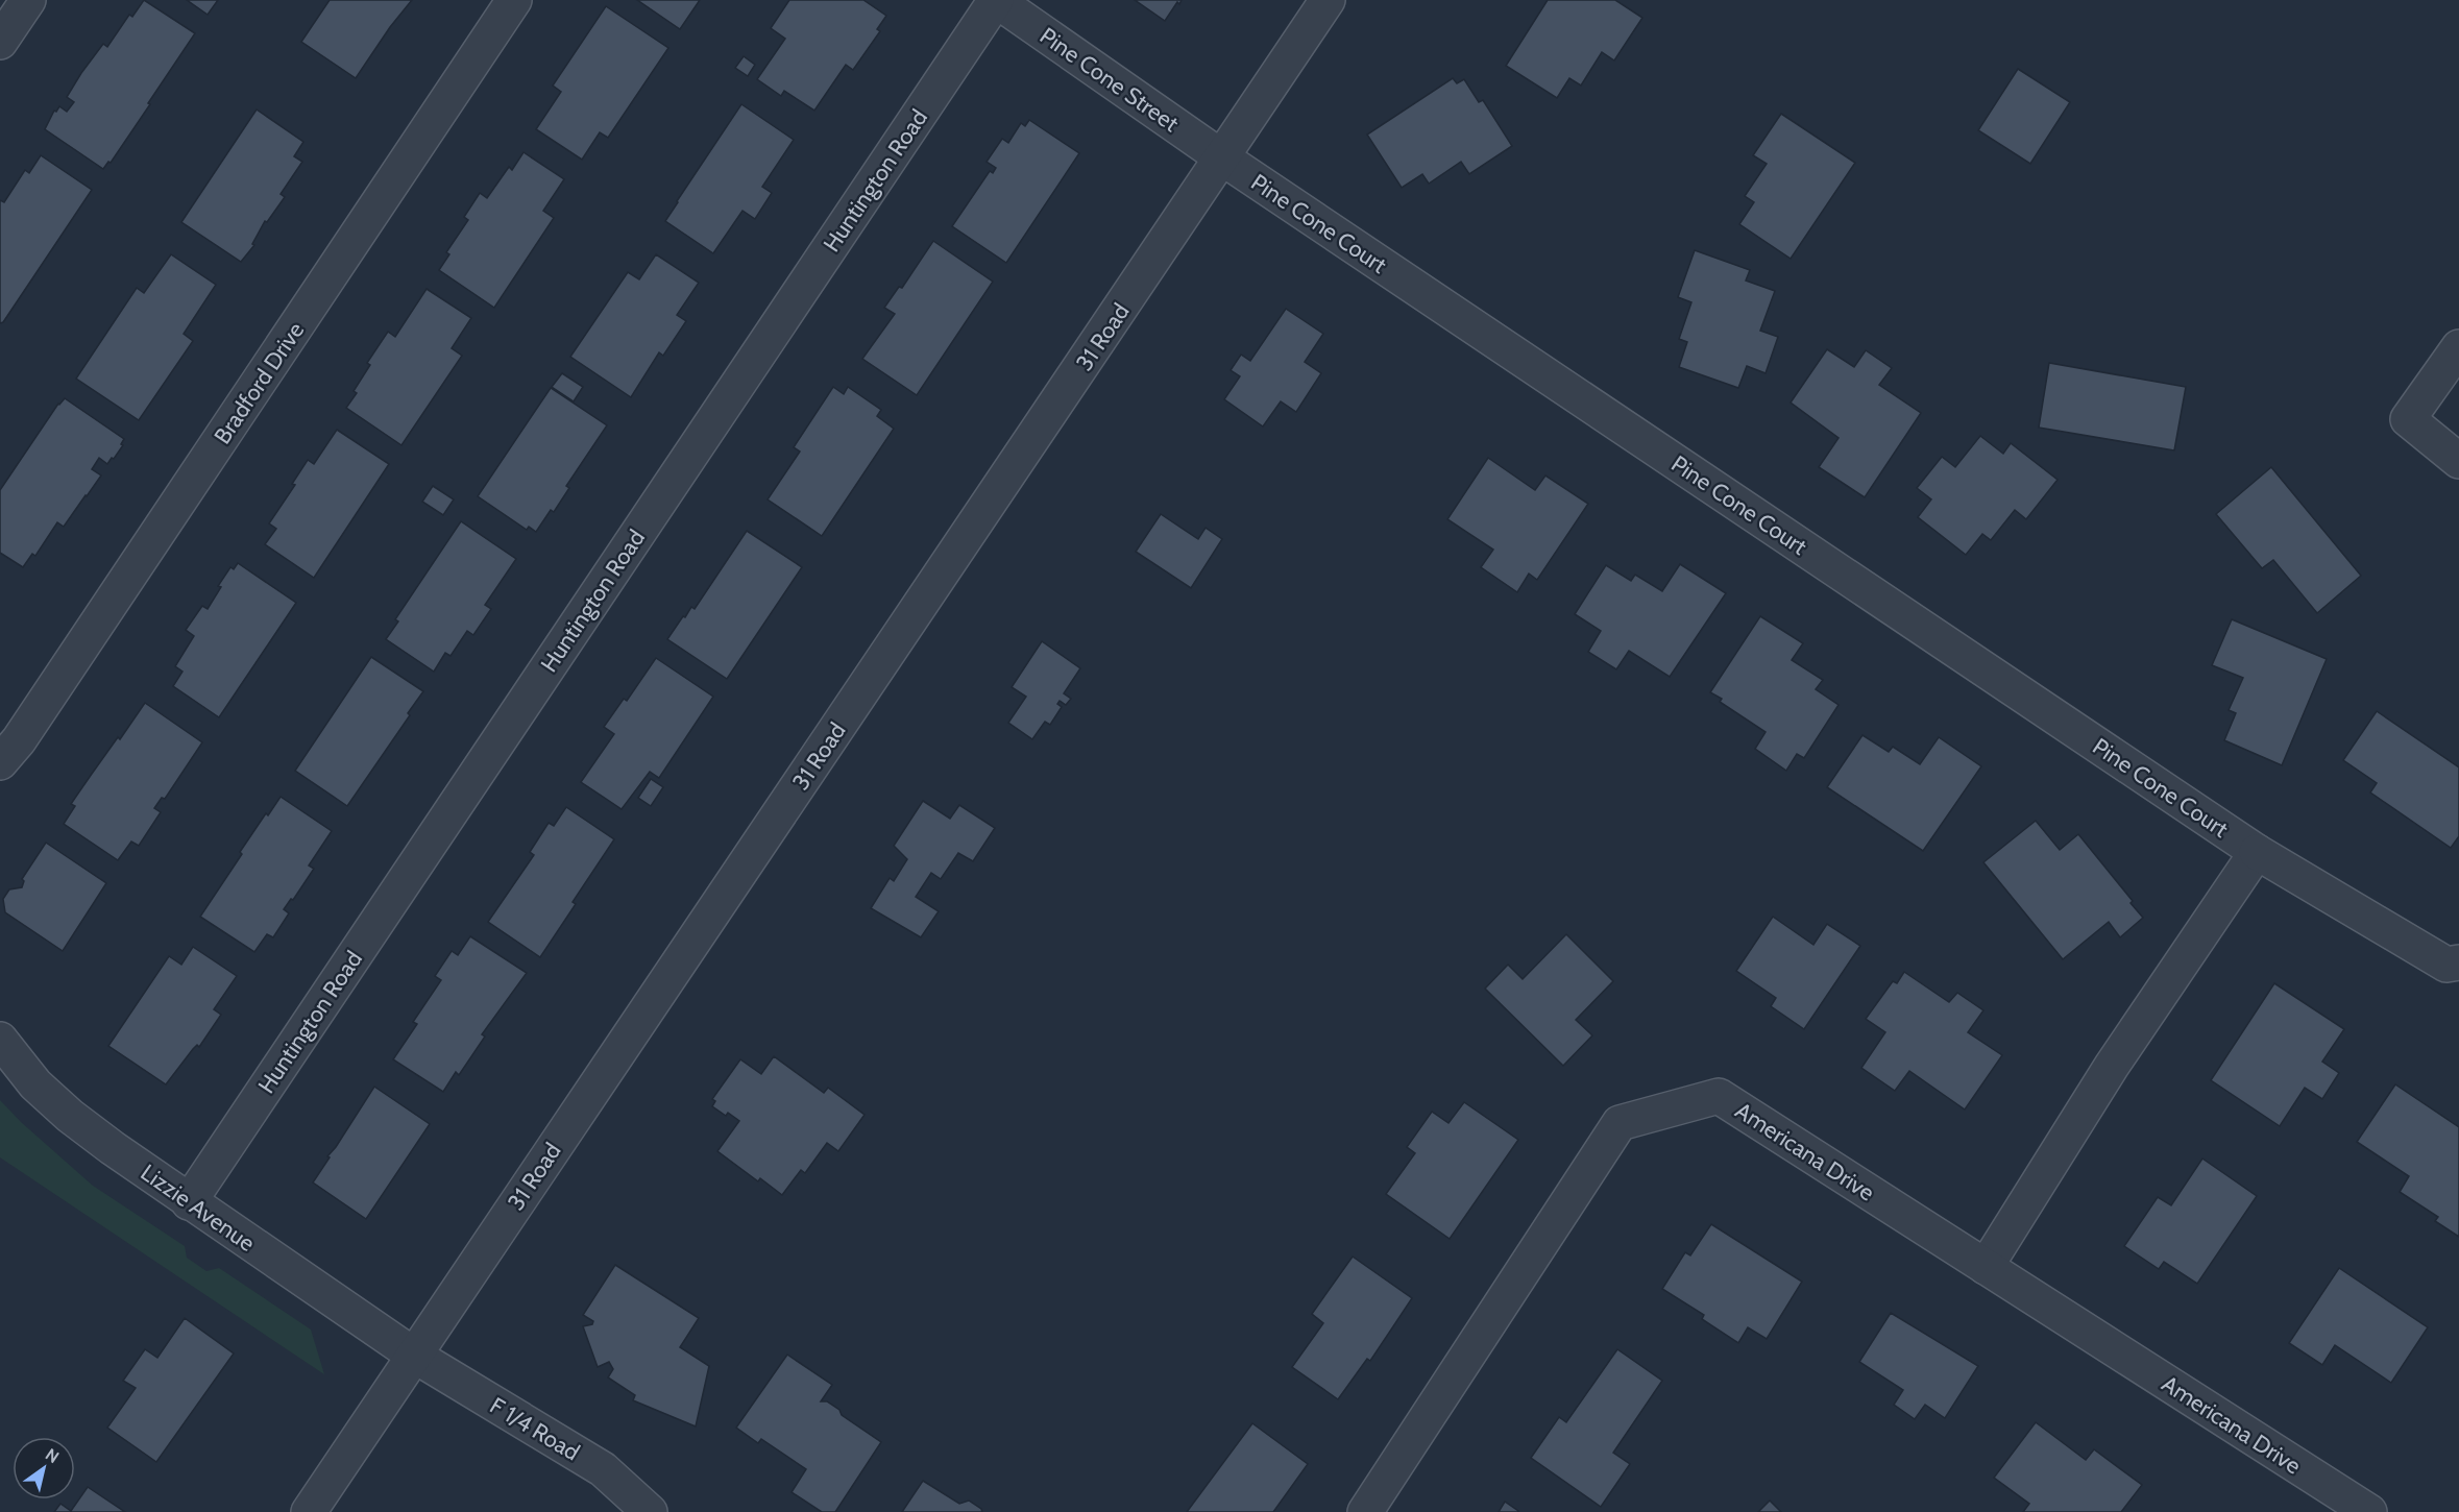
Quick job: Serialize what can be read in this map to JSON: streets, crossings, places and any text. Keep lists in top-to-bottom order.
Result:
{
  "streets": {
    "street": [
      "Pine Cone Street",
      "Huntington Road",
      "Pine Cone Court",
      "31 Road",
      "Bradford Drive",
      "Americana Drive",
      "Lizzie Avenue",
      "F 1/4 Road"
    ]
  },
  "crossings": [
    ["Pine Cone Street", "Huntington Road"],
    ["Pine Cone Street", "Pine Cone Court"],
    ["Pine Cone Street", "31 Road"],
    ["Huntington Road", "Lizzie Avenue"],
    ["Pine Cone Court", "31 Road"],
    ["31 Road", "Lizzie Avenue"],
    ["31 Road", "F 1/4 Road"],
    ["Lizzie Avenue", "F 1/4 Road"]
  ],
  "north": "top right"
}
